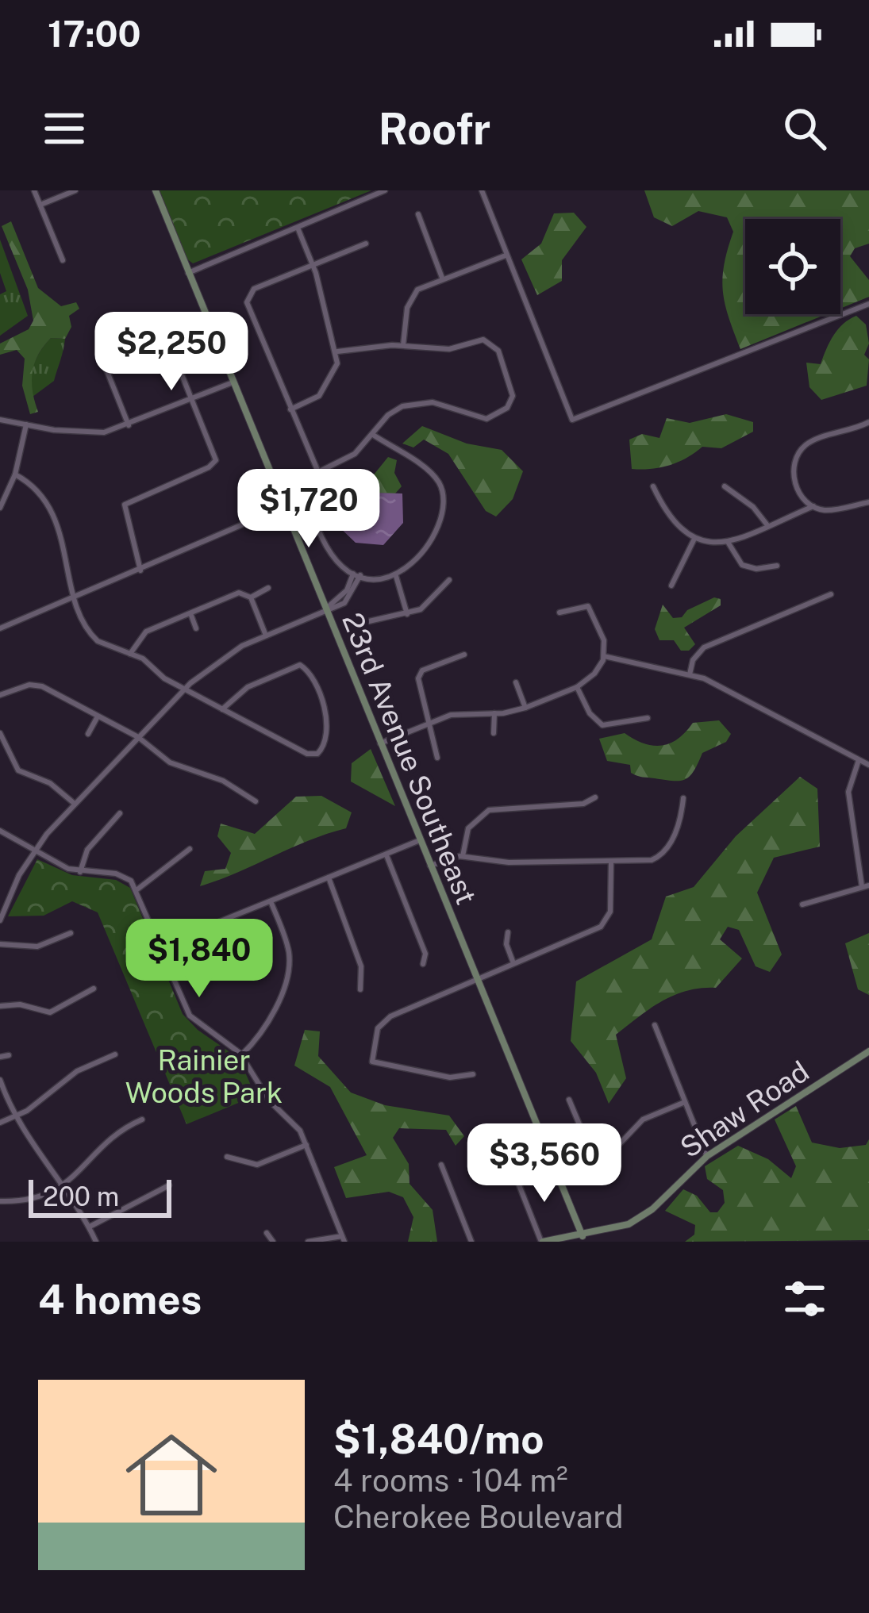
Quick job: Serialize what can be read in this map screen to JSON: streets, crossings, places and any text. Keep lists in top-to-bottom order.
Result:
{
  "streets": {
    "street": ["23rd Avenue Southeast", "Shaw Road"]
  },
  "crossings": [
    ["23rd Avenue Southeast", "Shaw Road"]
  ],
  "parks": ["Rainier Woods Park"],
  "scale_bar": "200 m",
  "page": {
    "status": "17:00",
    "header": "Roofr",
    "price": [
      "$2,250",
      "$1,720",
      "$1,840",
      "$3,560"
    ],
    "scale": "200 m",
    "heading": "4 homes",
    "list": [
      {
        "name": "$1,840/mo",
        "note": "4 rooms · 104 m² · Cherokee Boulevard"
      }
    ]
  }
}
